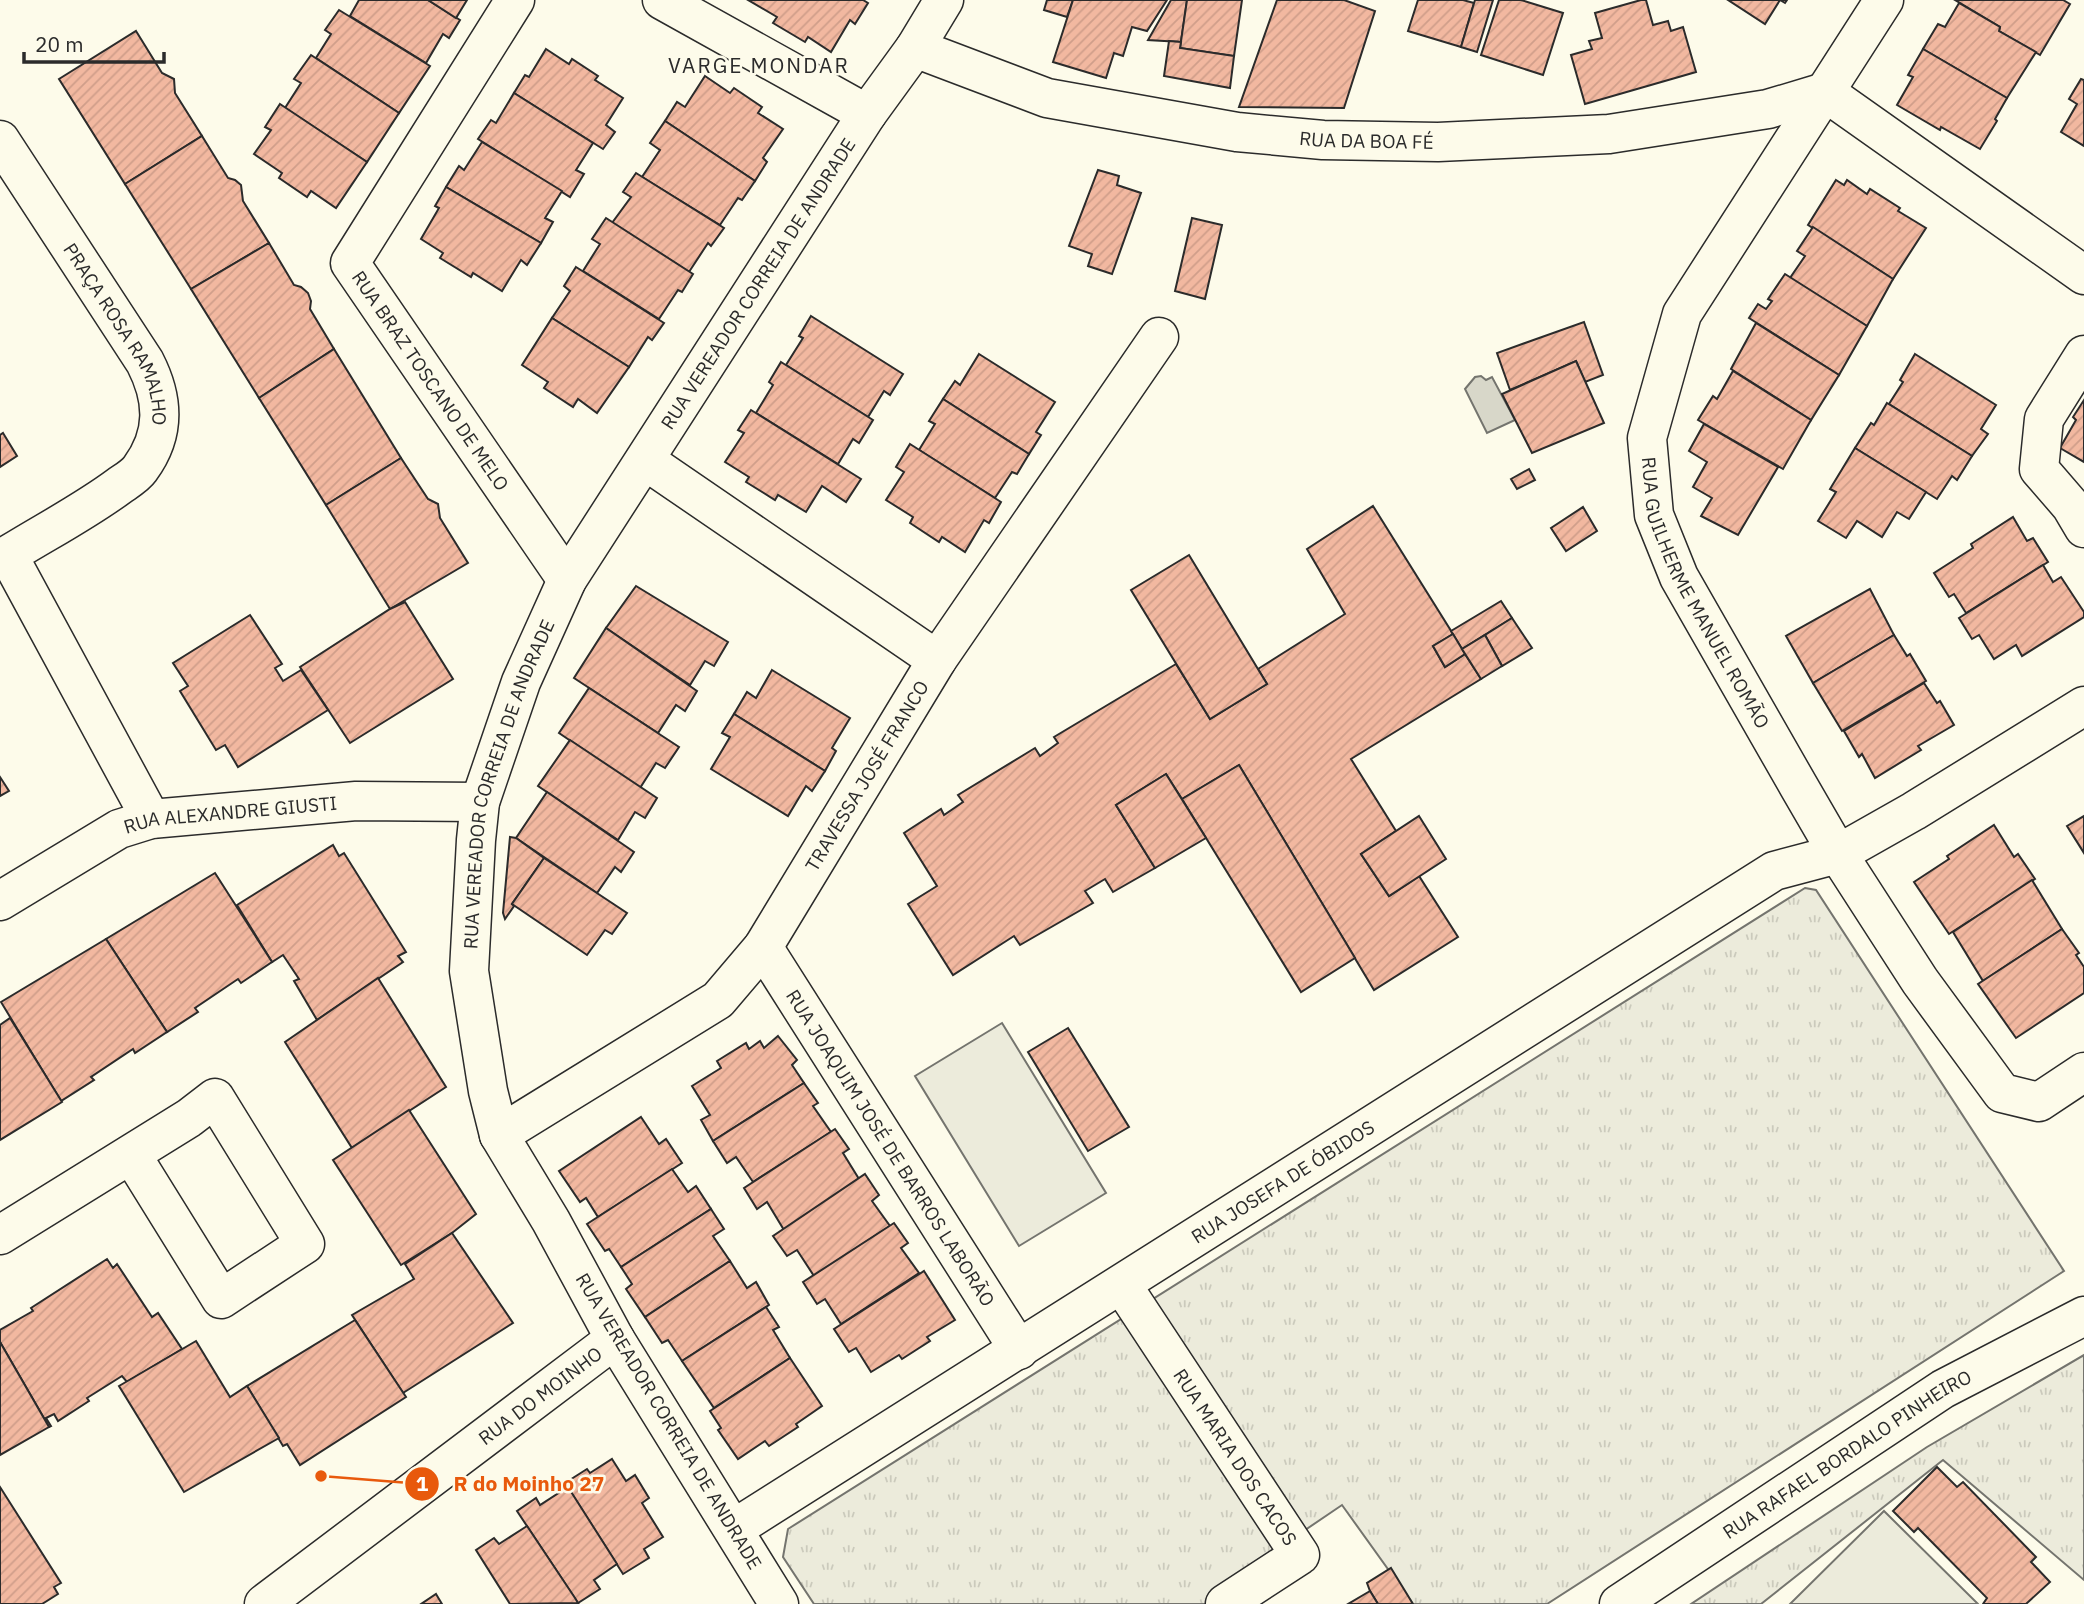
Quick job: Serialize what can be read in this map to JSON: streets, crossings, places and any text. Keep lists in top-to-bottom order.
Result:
{
  "streets": {
    "street": [
      "RUA DA BOA FÉ",
      "RUA VEREADOR CORREIA DE ANDRADE",
      "PRAÇA ROSA RAMALHO",
      "RUA BRAZ TOSCANO DE MELO",
      "RUA GUILHERME MANUEL ROMÃO",
      "TRAVESSA JOSÉ FRANCO",
      "RUA ALEXANDRE GIUSTI",
      "RUA JOAQUIM JOSÉ DE BARROS LABORÃO",
      "RUA JOSEFA DE ÓBIDOS",
      "RUA DO MOINHO",
      "RUA RAFAEL BORDALO PINHEIRO",
      "RUA MARIA DOS CACOS"
    ]
  },
  "crossings": [
    ["RUA DA BOA FÉ", "RUA VEREADOR CORREIA DE ANDRADE"],
    ["RUA DA BOA FÉ", "RUA GUILHERME MANUEL ROMÃO"],
    ["RUA VEREADOR CORREIA DE ANDRADE", "RUA BRAZ TOSCANO DE MELO"],
    ["RUA VEREADOR CORREIA DE ANDRADE", "TRAVESSA JOSÉ FRANCO"],
    ["RUA VEREADOR CORREIA DE ANDRADE", "RUA ALEXANDRE GIUSTI"],
    ["RUA VEREADOR CORREIA DE ANDRADE", "RUA JOSEFA DE ÓBIDOS"],
    ["RUA VEREADOR CORREIA DE ANDRADE", "RUA DO MOINHO"],
    ["PRAÇA ROSA RAMALHO", "RUA ALEXANDRE GIUSTI"],
    ["RUA GUILHERME MANUEL ROMÃO", "RUA JOSEFA DE ÓBIDOS"],
    ["TRAVESSA JOSÉ FRANCO", "RUA JOAQUIM JOSÉ DE BARROS LABORÃO"],
    ["RUA JOAQUIM JOSÉ DE BARROS LABORÃO", "RUA JOSEFA DE ÓBIDOS"],
    ["RUA JOSEFA DE ÓBIDOS", "RUA MARIA DOS CACOS"]
  ],
  "districts": ["VARGE MONDAR"],
  "places": ["R do Moinho 27"],
  "scale_bar": "20 m"
}
